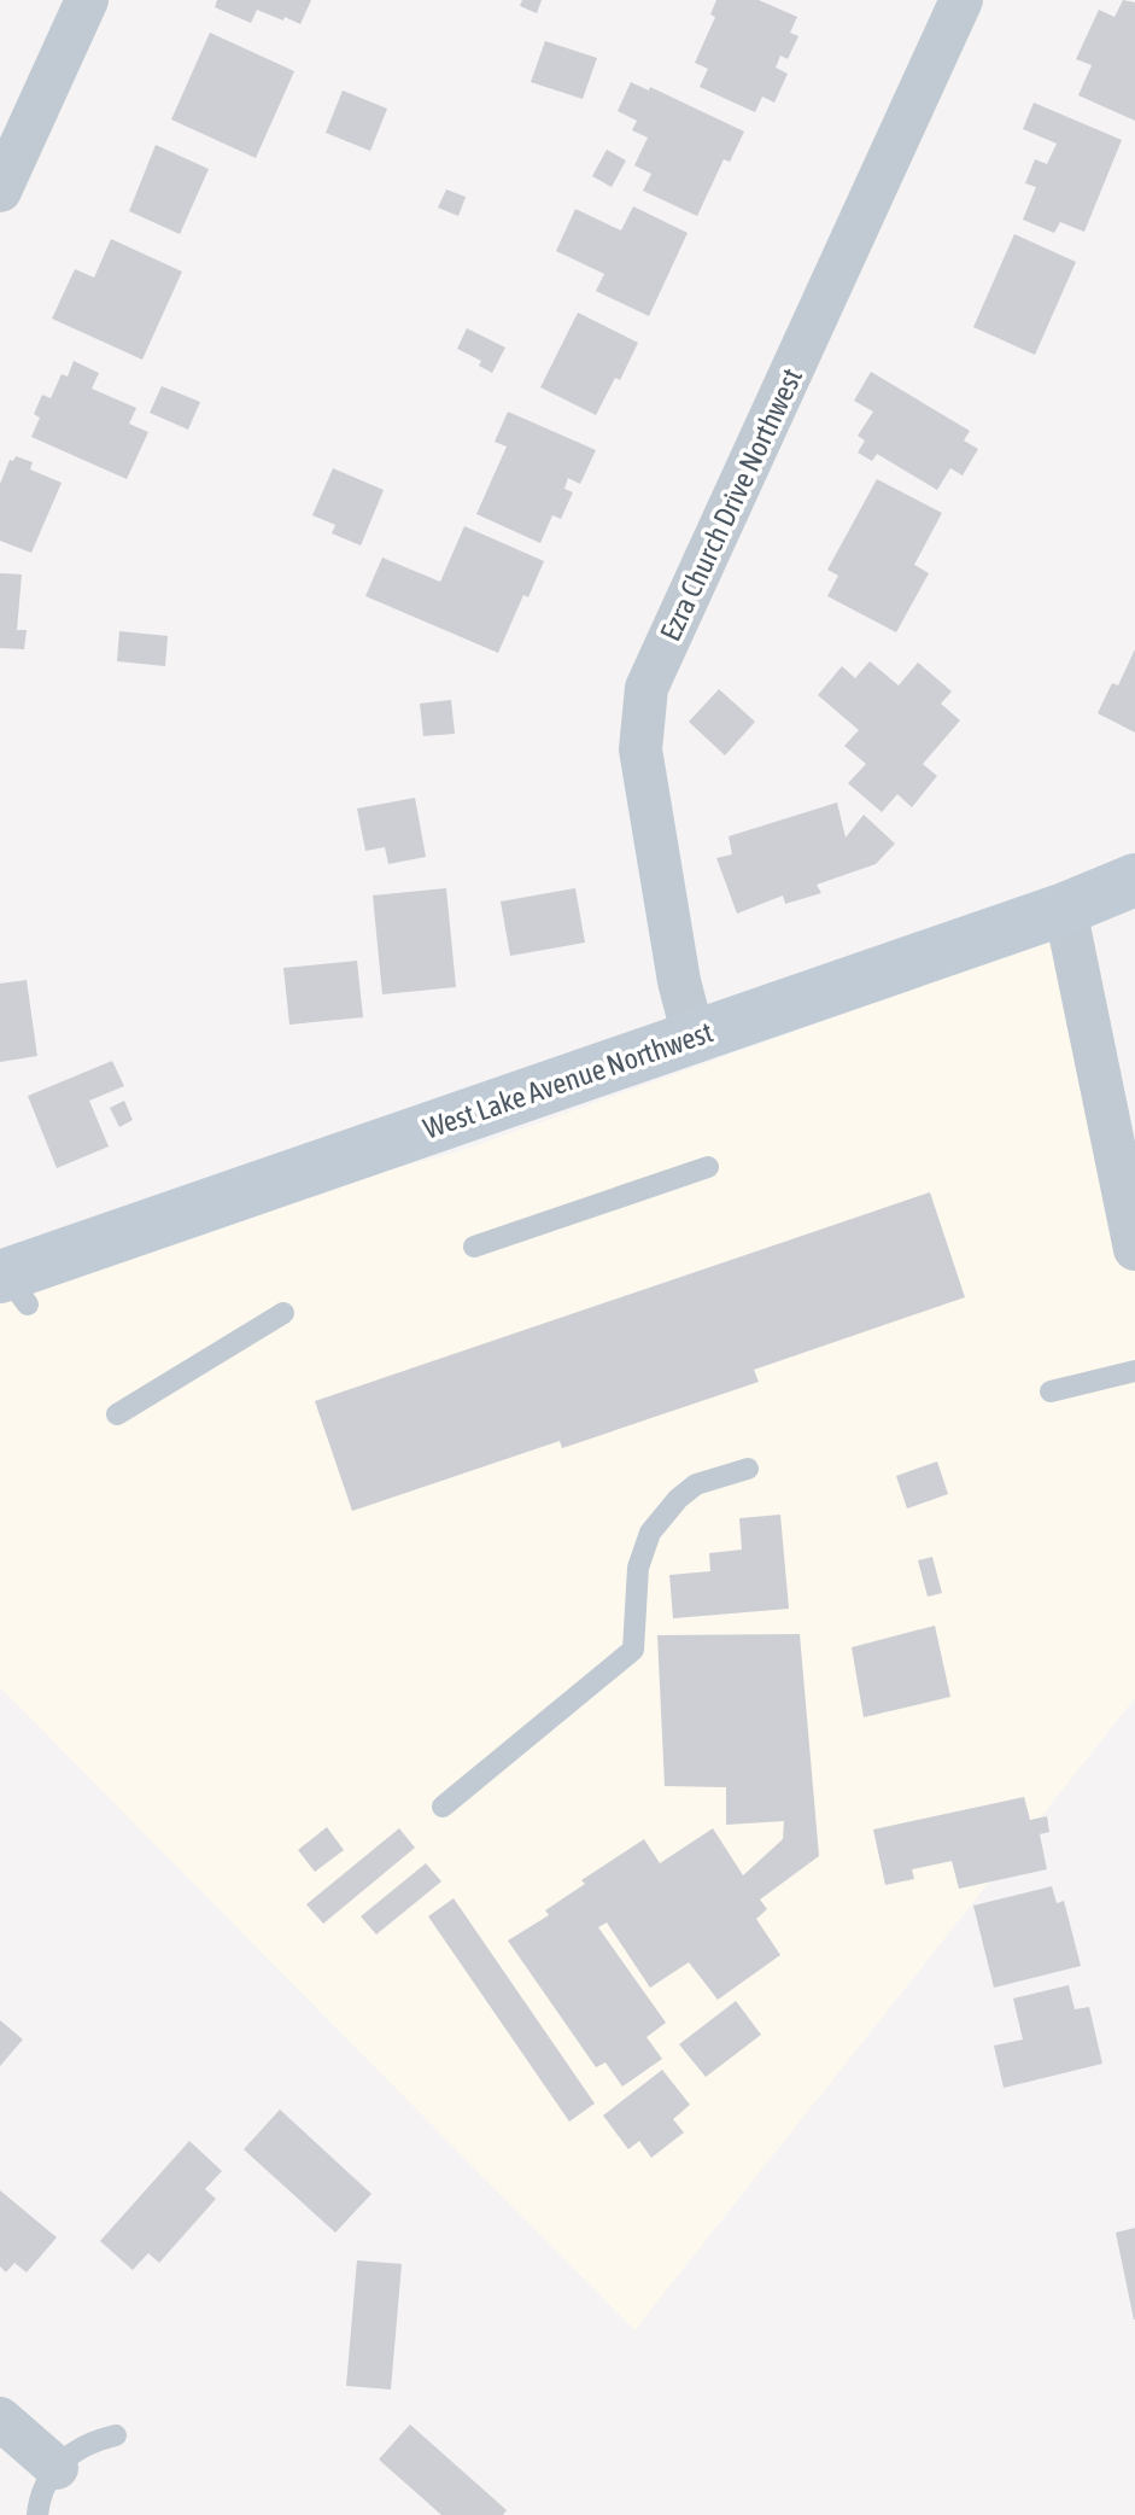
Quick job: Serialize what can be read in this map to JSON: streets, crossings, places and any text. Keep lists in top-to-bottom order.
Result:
{
  "streets": {
    "street": ["Ezra Church Drive Northwest", "West Lake Avenue Northwest"]
  },
  "crossings": [
    ["Ezra Church Drive Northwest", "West Lake Avenue Northwest"]
  ]
}
